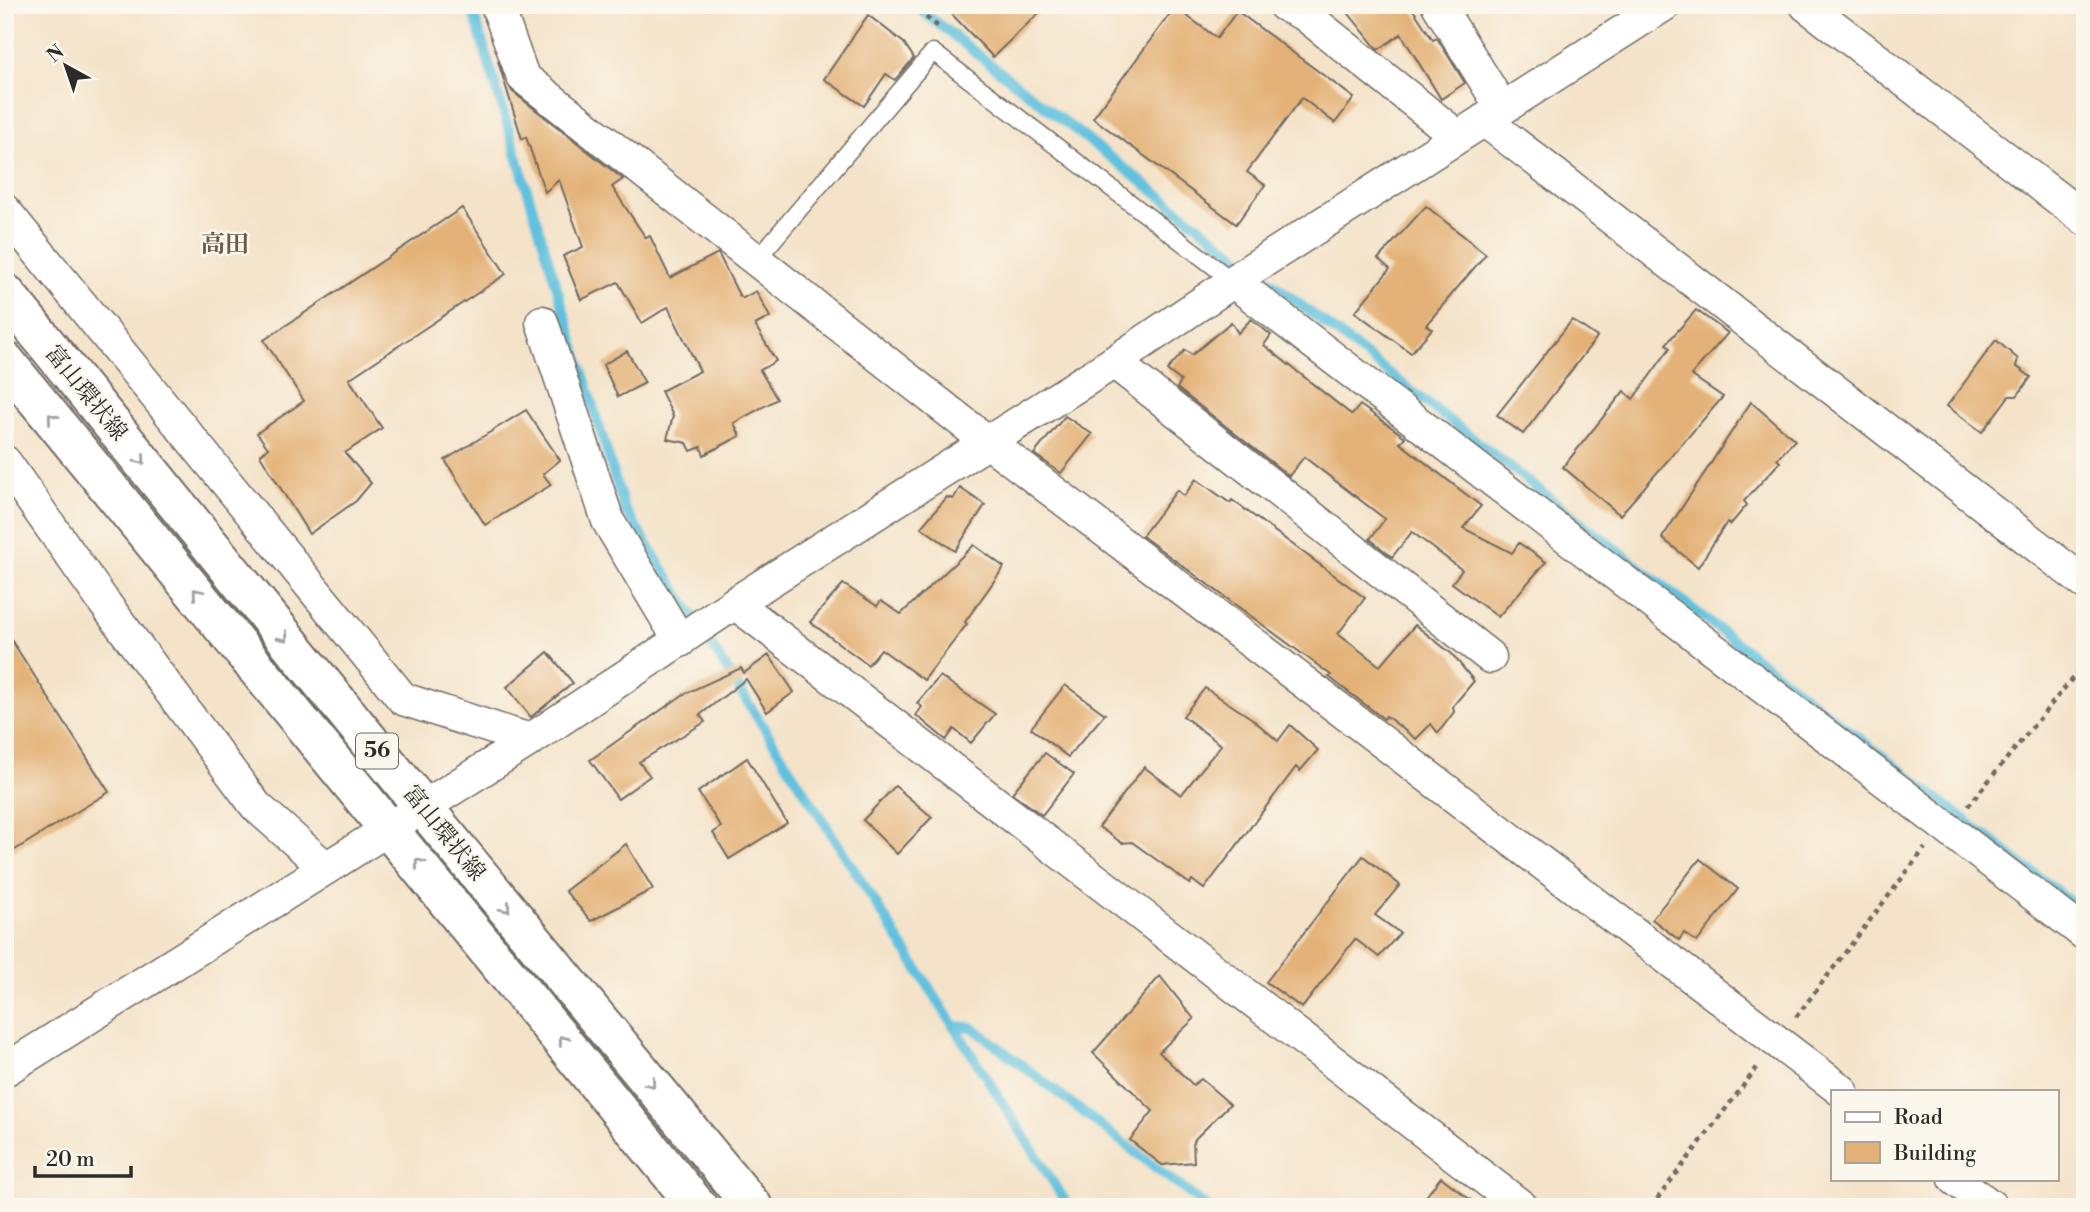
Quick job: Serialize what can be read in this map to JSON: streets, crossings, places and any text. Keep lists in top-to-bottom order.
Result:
{
  "streets": {
    "main road": ["富山環状線", "56"]
  },
  "districts": ["高田"],
  "legend": ["Road", "Building"],
  "scale_bar": "20 m",
  "north": "top left"
}
